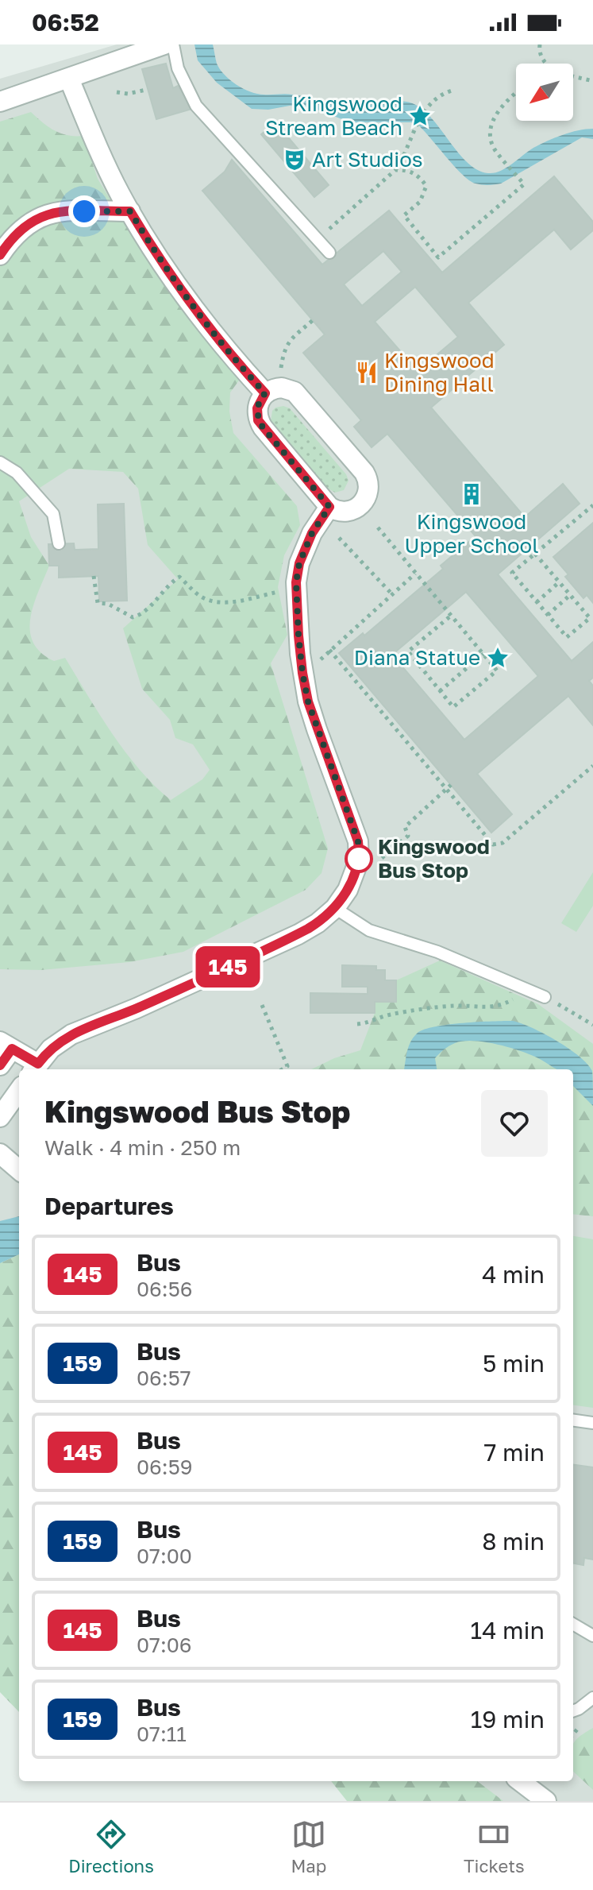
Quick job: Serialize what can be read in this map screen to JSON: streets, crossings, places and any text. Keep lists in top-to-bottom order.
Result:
{
  "places": {
    "place": ["Kingswood Stream Beach", "Diana Statue"],
    "theatre": ["Art Studios"],
    "restaurant": ["Kingswood Dining Hall"],
    "building": ["Kingswood Upper School"],
    "other": ["Kingswood Bus Stop"]
  },
  "lines": ["bus line 145"],
  "north": "bottom left",
  "page": {
    "status": "06:52",
    "on_map": "145",
    "heading": [
      ["Kingswood Bus Stop", "Walk · 4 min · 250 m"],
      "Departures"
    ],
    "list": [
      {
        "mark": "145",
        "name": "Bus",
        "note": "06:56",
        "value": "4 min"
      },
      {
        "mark": "159",
        "name": "Bus",
        "note": "06:57",
        "value": "5 min"
      },
      {
        "mark": "145",
        "name": "Bus",
        "note": "06:59",
        "value": "7 min"
      },
      {
        "mark": "159",
        "name": "Bus",
        "note": "07:00",
        "value": "8 min"
      },
      {
        "mark": "145",
        "name": "Bus",
        "note": "07:06",
        "value": "14 min"
      },
      {
        "mark": "159",
        "name": "Bus",
        "note": "07:11",
        "value": "19 min"
      }
    ],
    "tabs": ["Directions", "Map", "Tickets"]
  }
}
